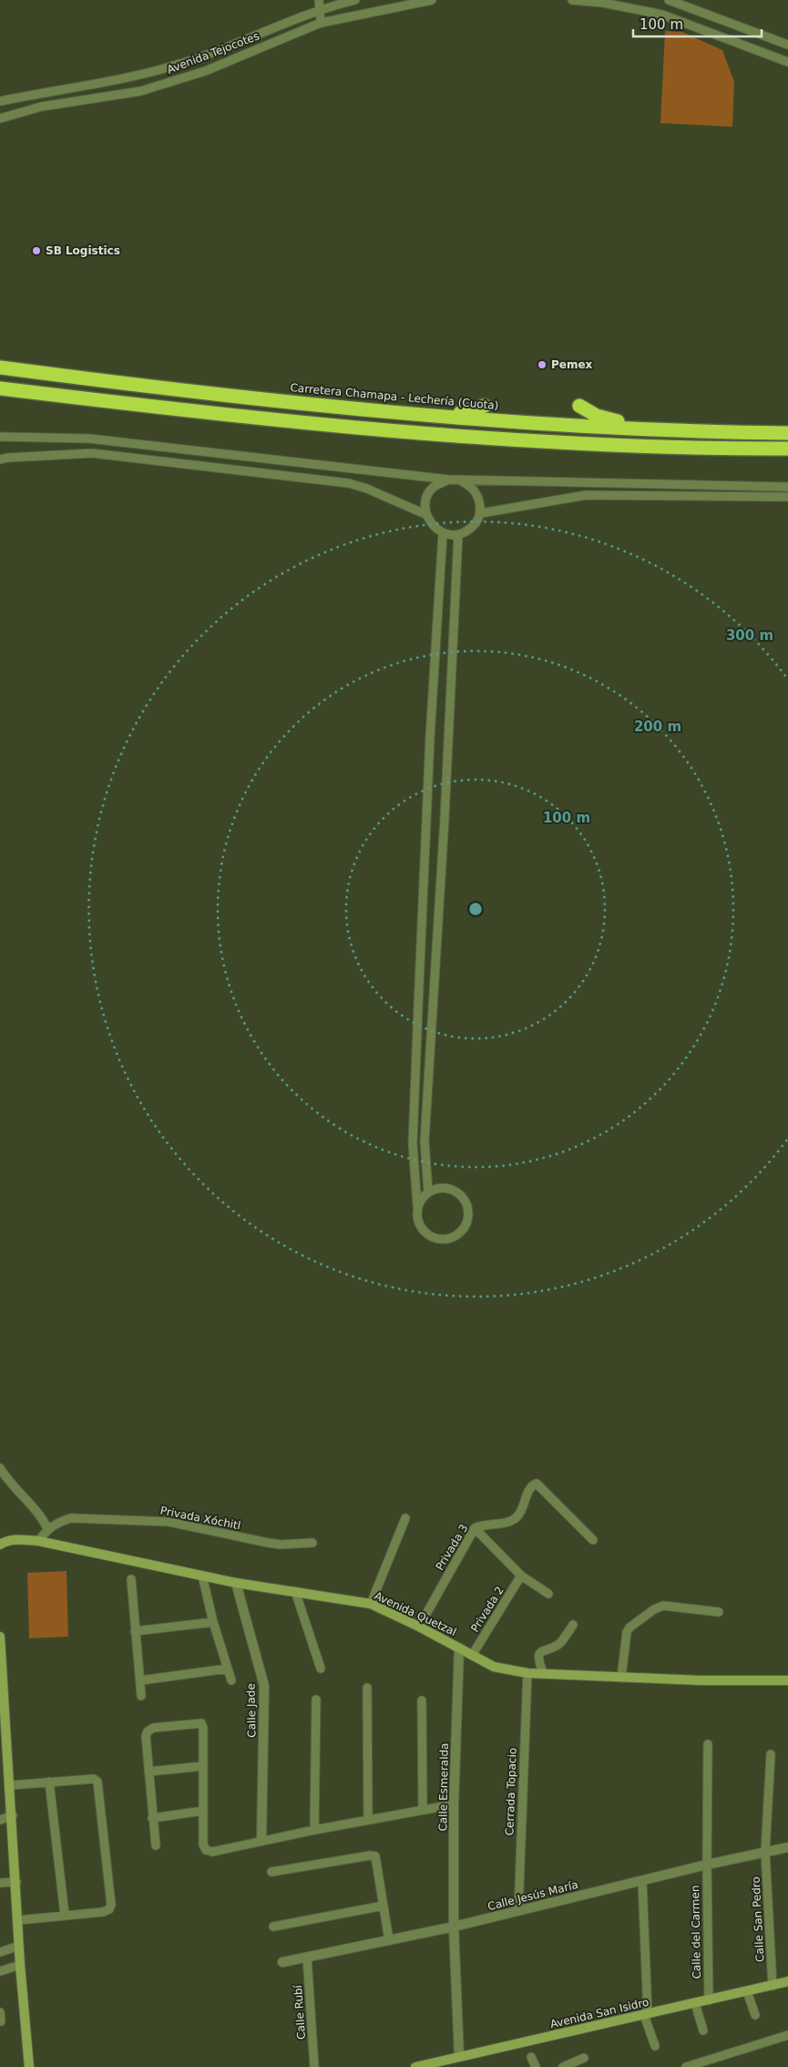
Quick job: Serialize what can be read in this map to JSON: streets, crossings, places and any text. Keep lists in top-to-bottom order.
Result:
{
  "streets": {
    "highway": ["Carretera Chamapa - Lechería (Cuota)"],
    "main road": ["Avenida Quetzal", "Avenida San Isidro"],
    "street": [
      "Avenida Tejocotes",
      "Privada Xóchitl",
      "Privada 3",
      "Privada 2",
      "Calle Jade",
      "Calle Esmeralda",
      "Cerrada Topacio",
      "Calle Jesús María",
      "Calle San Pedro",
      "Calle del Carmen",
      "Calle Rubí"
    ]
  },
  "crossings": [
    ["Privada 3", "Avenida Quetzal"],
    ["Privada 2", "Avenida Quetzal"],
    ["Avenida Quetzal", "Calle Jade"],
    ["Avenida Quetzal", "Calle Esmeralda"],
    ["Avenida Quetzal", "Cerrada Topacio"],
    ["Calle Esmeralda", "Calle Jesús María"],
    ["Calle Esmeralda", "Avenida San Isidro"],
    ["Cerrada Topacio", "Calle Jesús María"],
    ["Calle Jesús María", "Calle San Pedro"],
    ["Calle Jesús María", "Calle del Carmen"],
    ["Calle Jesús María", "Calle Rubí"],
    ["Calle San Pedro", "Avenida San Isidro"],
    ["Calle del Carmen", "Avenida San Isidro"]
  ],
  "places": ["SB Logistics", "Pemex"],
  "scale_bar": "100 m",
  "rings": ["300 m", "200 m", "100 m"]
}
